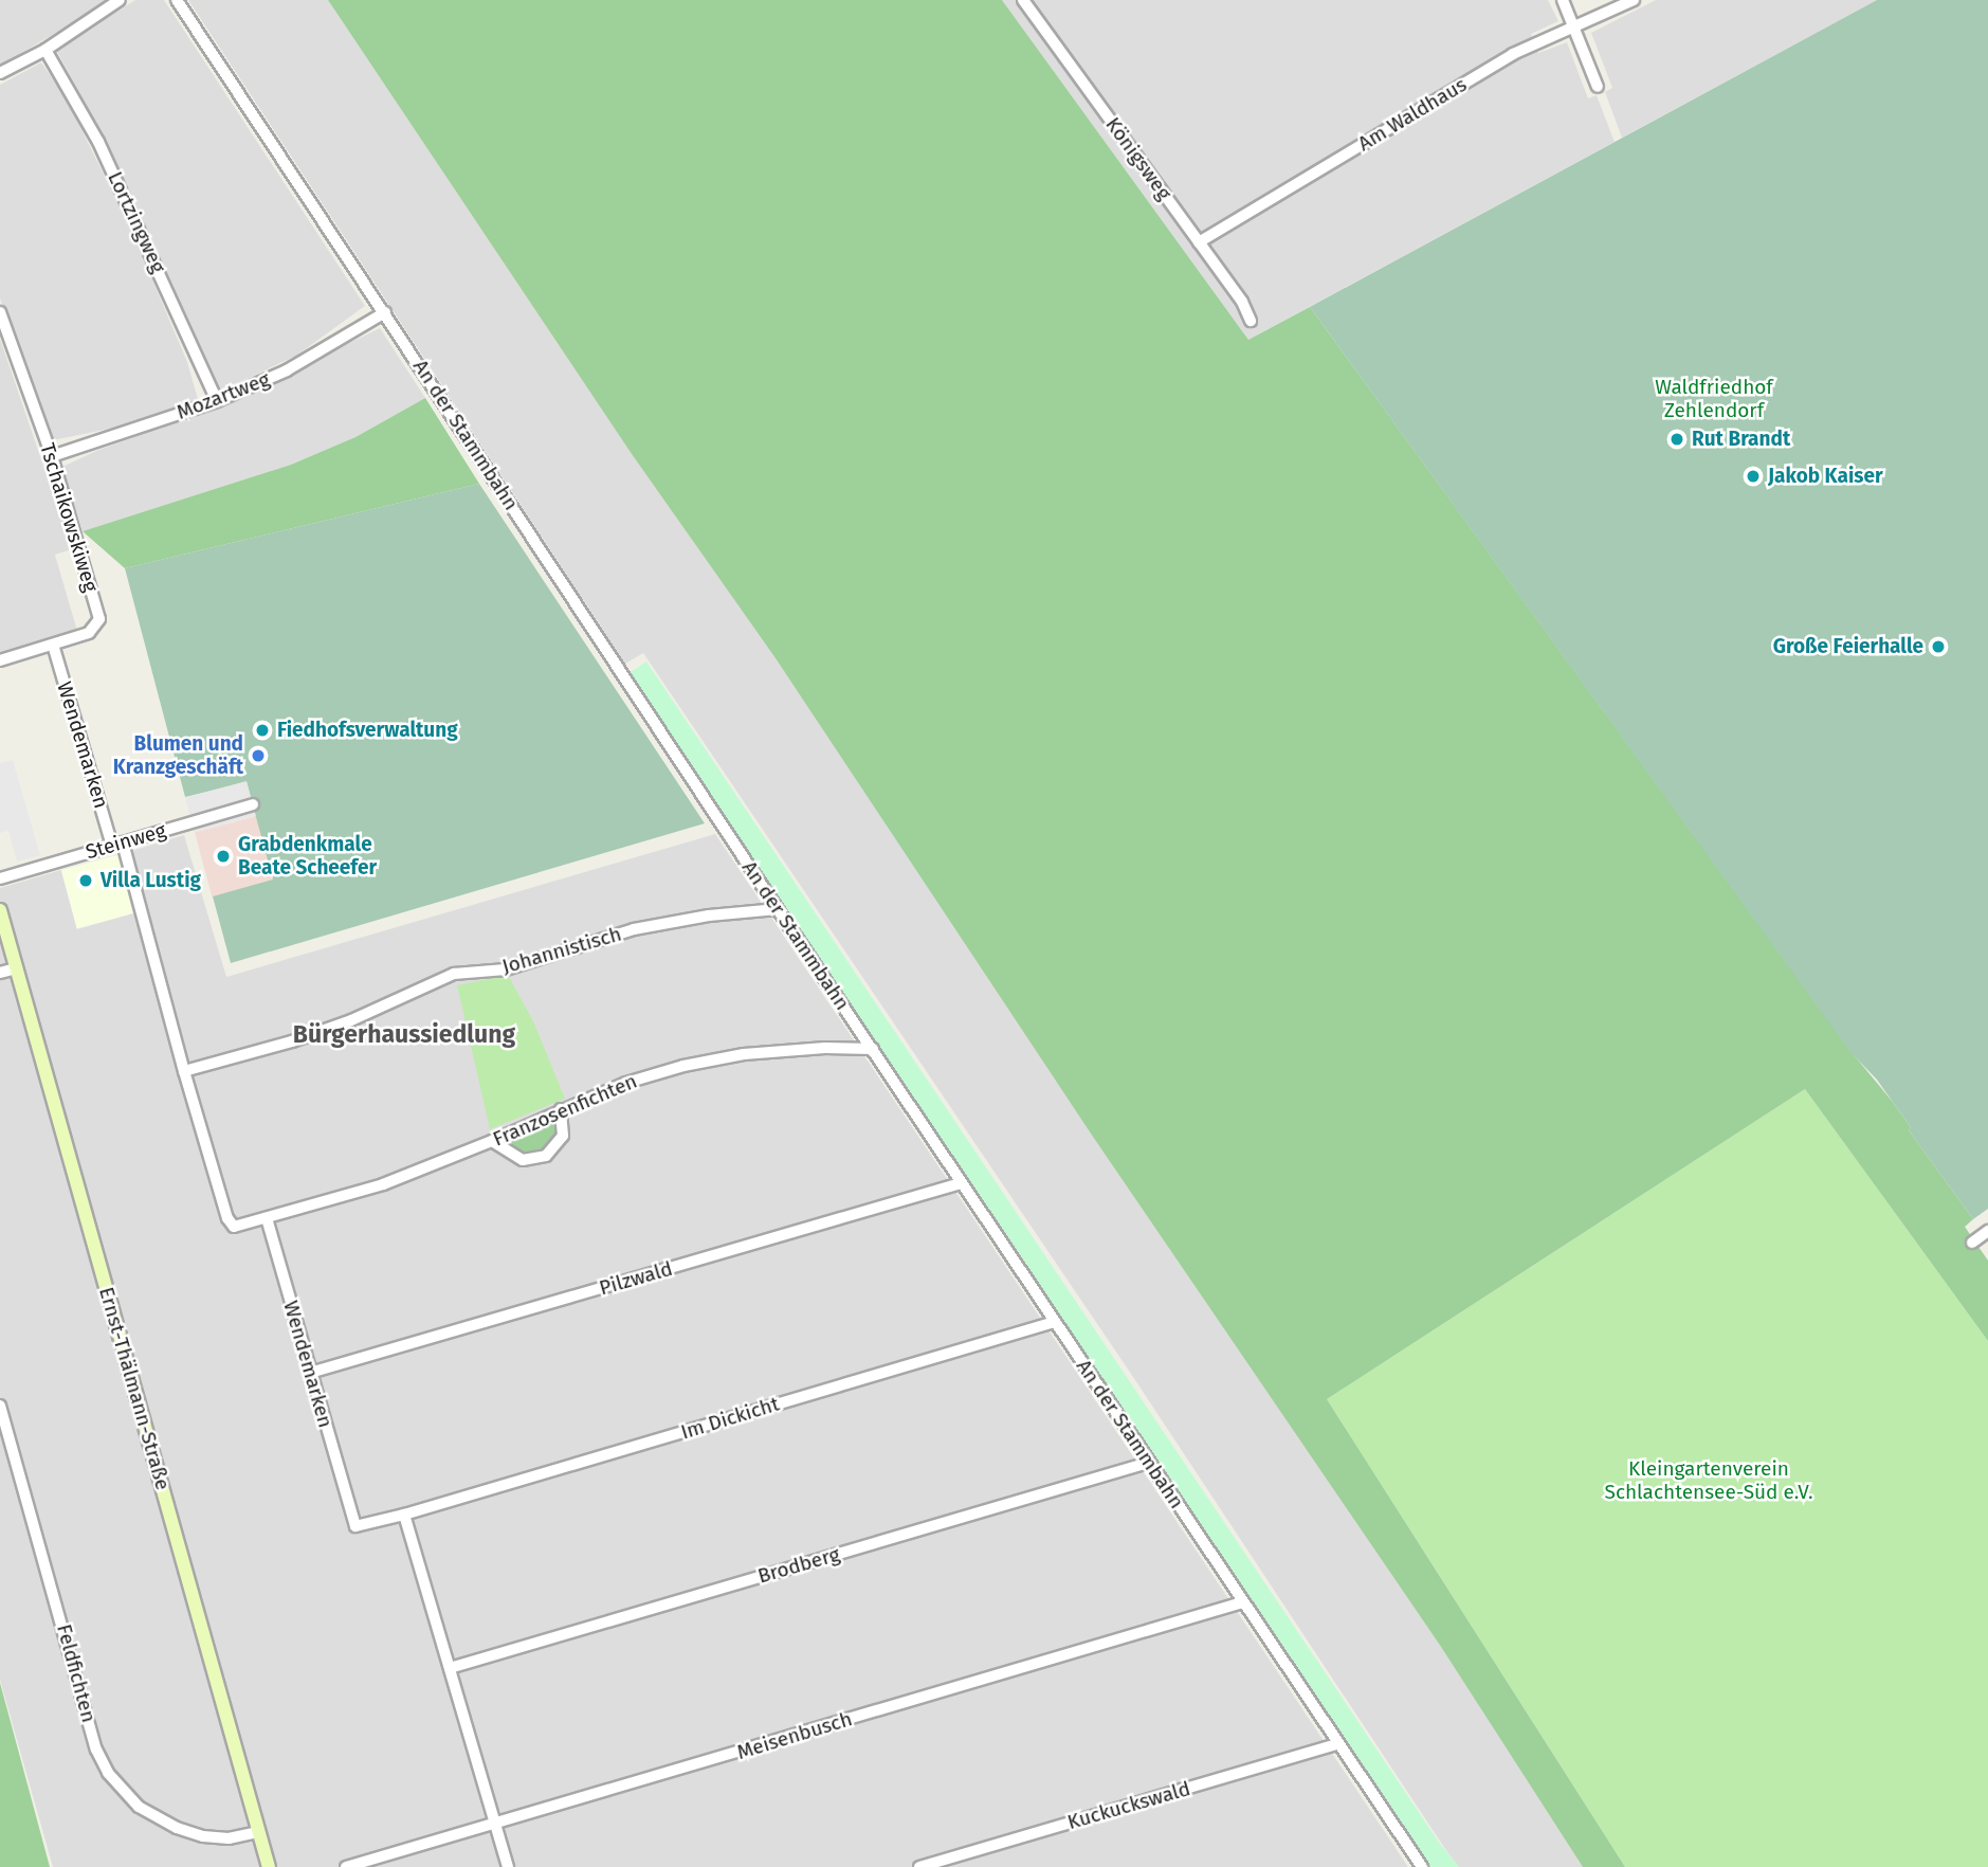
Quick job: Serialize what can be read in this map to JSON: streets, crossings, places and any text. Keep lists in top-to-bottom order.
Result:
{
  "streets": {
    "street": [
      "Am Waldhaus",
      "Königsweg",
      "Lortzingweg",
      "Mozartweg",
      "An der Stammbahn",
      "Tschaikowskiweg",
      "Wendemarken",
      "Steinweg",
      "Johannistisch",
      "Franzosenfichten",
      "Pilzwald",
      "Ernst-Thälmann-Straße",
      "Im Dickicht",
      "Brodberg",
      "Feldfichten",
      "Meisenbusch",
      "Kuckuckswald"
    ]
  },
  "crossings": [
    ["Am Waldhaus", "Königsweg"],
    ["Lortzingweg", "Mozartweg"],
    ["Mozartweg", "An der Stammbahn"],
    ["Mozartweg", "Tschaikowskiweg"],
    ["An der Stammbahn", "Johannistisch"],
    ["An der Stammbahn", "Franzosenfichten"],
    ["An der Stammbahn", "Pilzwald"],
    ["An der Stammbahn", "Im Dickicht"],
    ["An der Stammbahn", "Brodberg"],
    ["An der Stammbahn", "Meisenbusch"],
    ["An der Stammbahn", "Kuckuckswald"],
    ["Tschaikowskiweg", "Wendemarken"],
    ["Wendemarken", "Steinweg"],
    ["Wendemarken", "Johannistisch"],
    ["Wendemarken", "Franzosenfichten"],
    ["Wendemarken", "Pilzwald"],
    ["Wendemarken", "Im Dickicht"],
    ["Ernst-Thälmann-Straße", "Feldfichten"]
  ],
  "districts": ["Bürgerhaussiedlung"],
  "parks": ["Waldfriedhof Zehlendorf", "Kleingartenverein Schlachtensee-Süd e.V."],
  "places": [
    "Rut Brandt",
    "Jakob Kaiser",
    "Große Feierhalle",
    "Fiedhofsverwaltung",
    "Blumen und Kranzgeschäft",
    "Grabdenkmale Beate Scheefer",
    "Villa Lustig"
  ]
}
